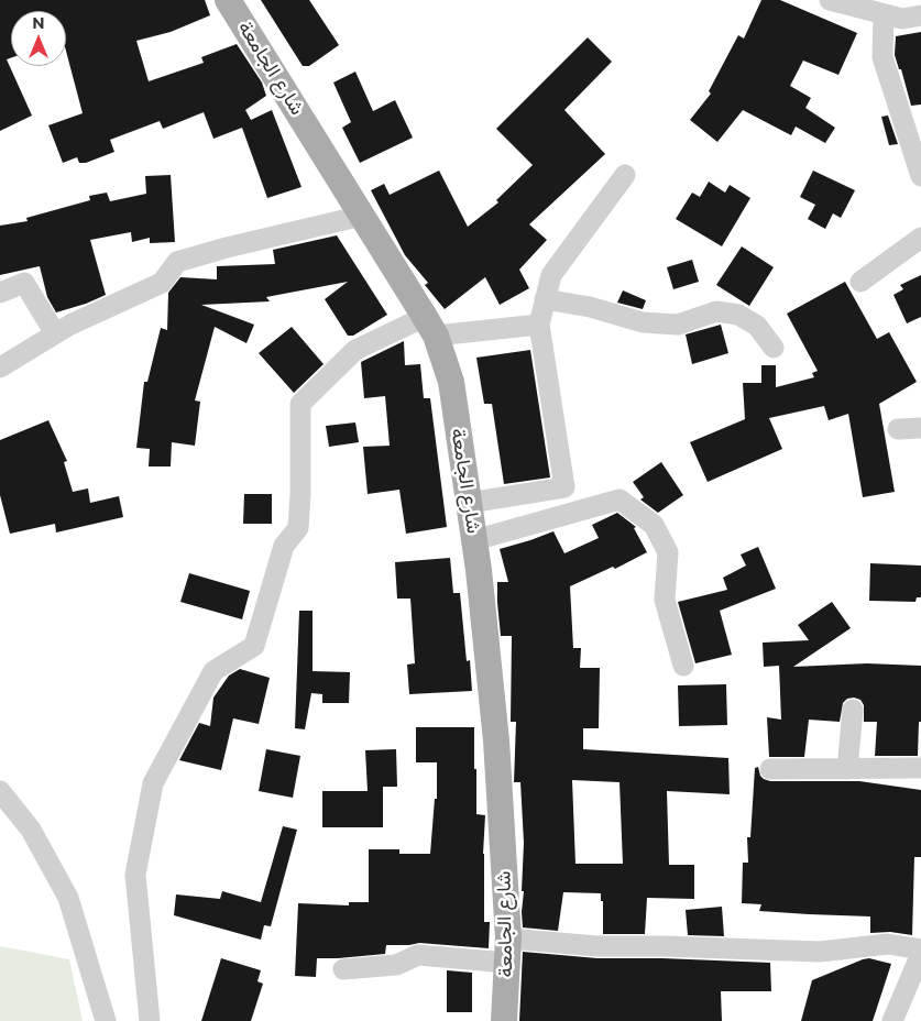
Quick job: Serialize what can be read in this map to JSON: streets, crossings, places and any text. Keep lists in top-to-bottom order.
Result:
{
  "streets": {
    "main road": ["شارع الجامعة"]
  },
  "north": "top"
}
